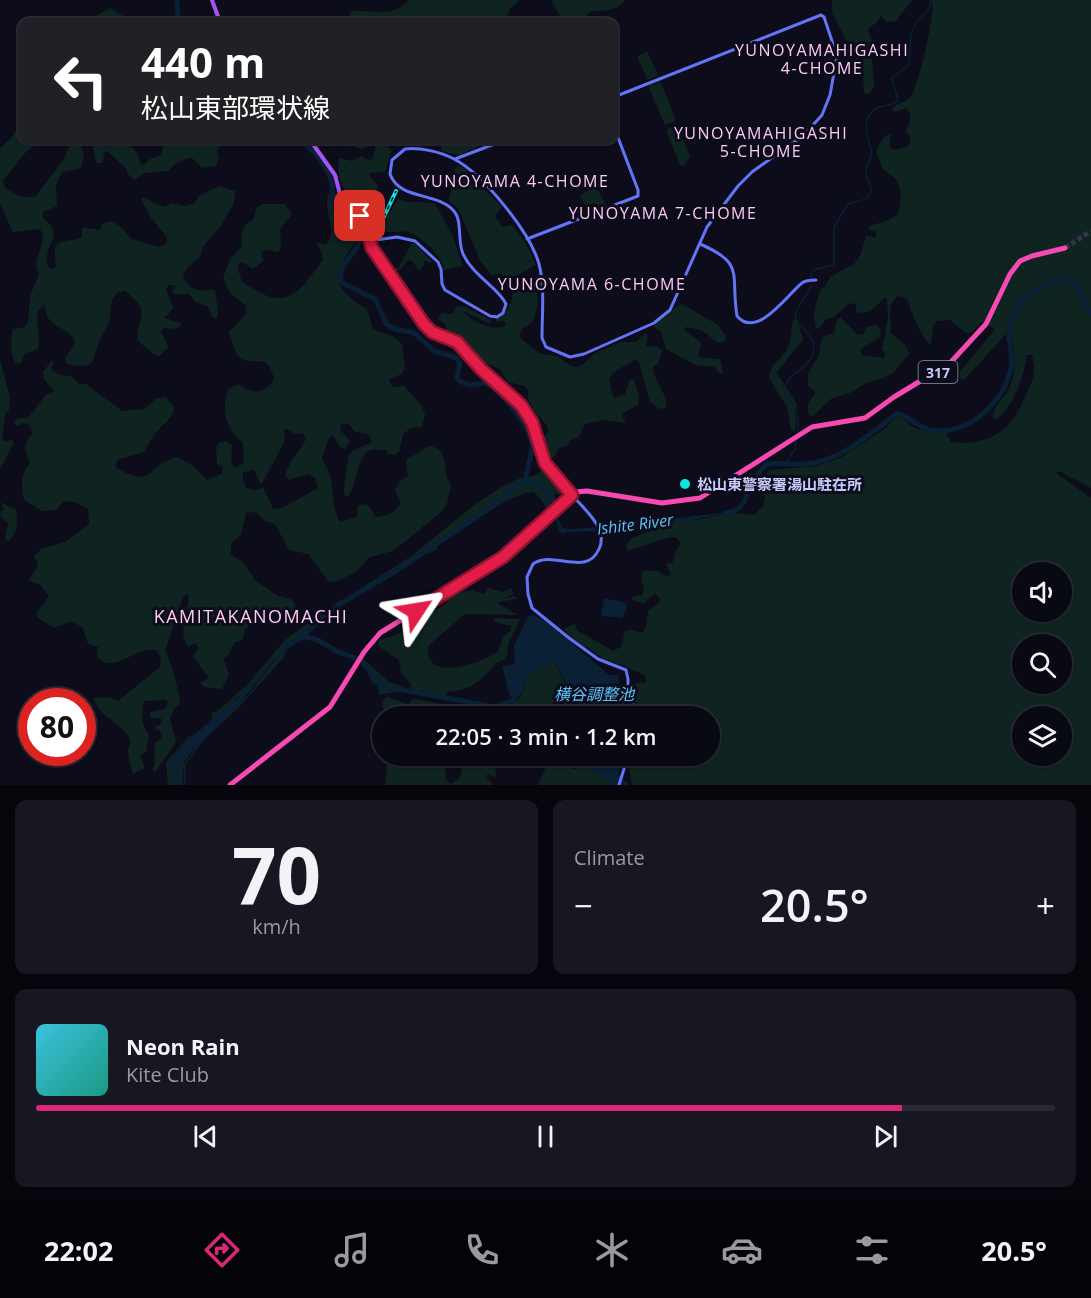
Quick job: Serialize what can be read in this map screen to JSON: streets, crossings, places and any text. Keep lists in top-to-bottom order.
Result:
{
  "streets": {
    "highway": ["317"]
  },
  "districts": [
    "YUNOYAMAHIGASHI 4-CHOME",
    "YUNOYAMAHIGASHI 5-CHOME",
    "YUNOYAMA 4-CHOME",
    "YUNOYAMA 7-CHOME",
    "YUNOYAMA 6-CHOME",
    "KAMITAKANOMACHI"
  ],
  "water": ["Ishite River", "横谷調整池"],
  "places": ["松山東警察署湯山駐在所"],
  "page": {
    "turn": ["440 m", "松山東部環状線"],
    "limit": "80",
    "trip": "22:05 · 3 min · 1.2 km",
    "tile": [
      ["70", "km/h"],
      "Climate"
    ],
    "heat": ["−", "20.5°", "+"],
    "song": ["Neon Rain", "Kite Club"],
    "tabs": ["22:02", "20.5°"]
  }
}
